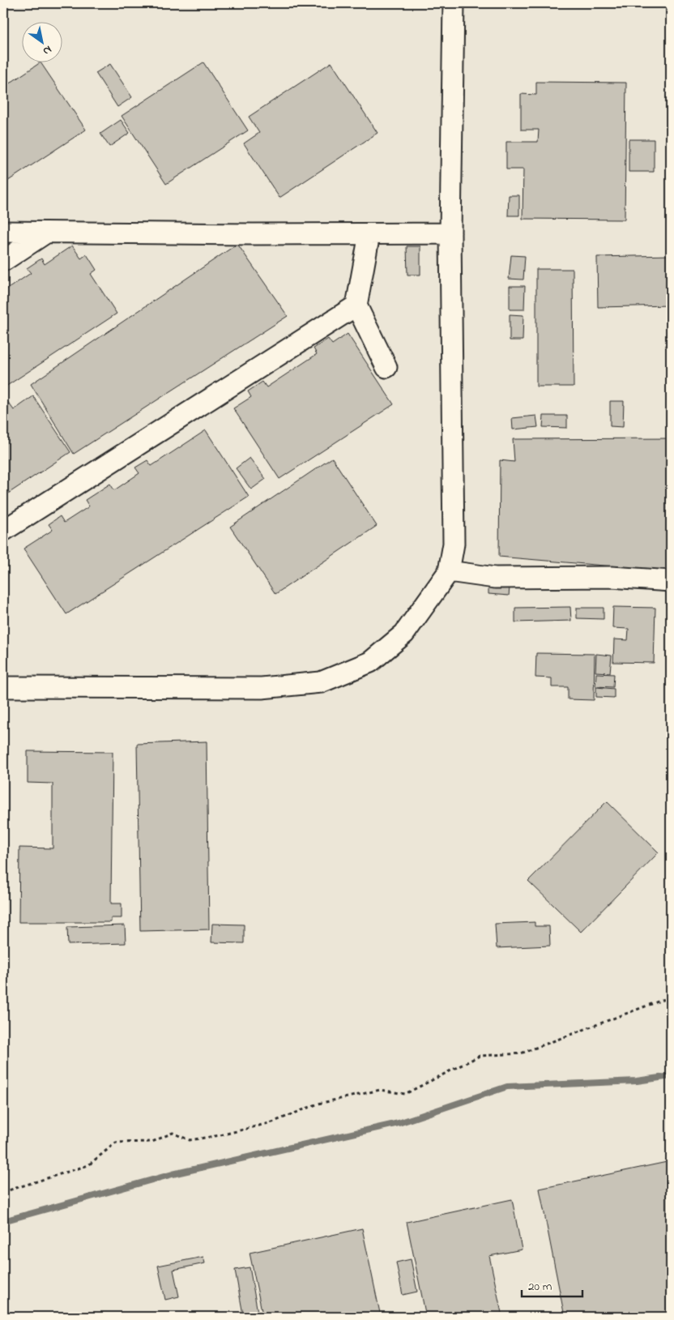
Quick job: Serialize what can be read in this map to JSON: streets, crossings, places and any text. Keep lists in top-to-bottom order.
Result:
{
  "scale_bar": "20 m",
  "north": "bottom right"
}
